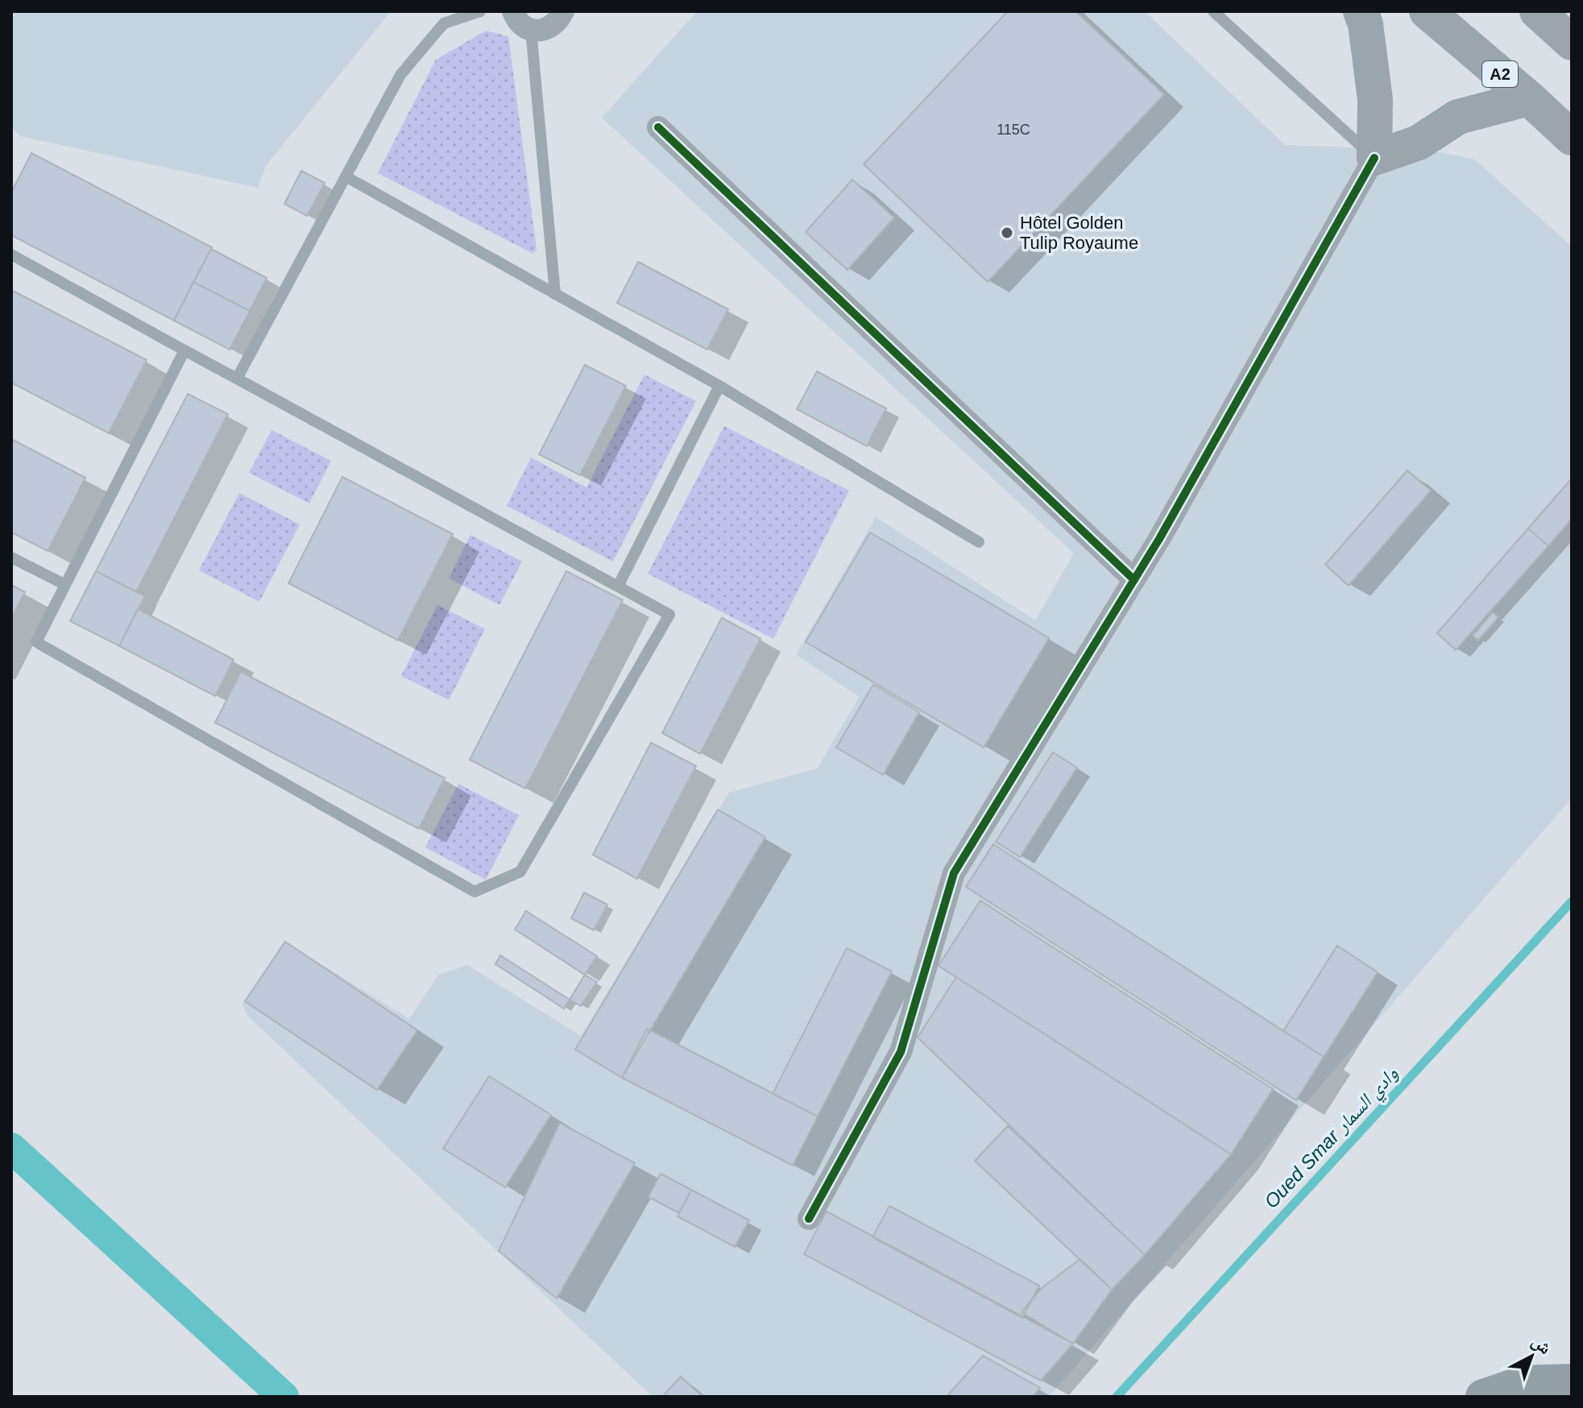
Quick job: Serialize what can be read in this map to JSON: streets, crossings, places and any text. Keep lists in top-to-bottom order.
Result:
{
  "streets": {
    "highway": ["A2"]
  },
  "water": ["Oued Smar وادي السمار"],
  "places": ["Hôtel Golden Tulip Royaume"],
  "house_numbers": ["115C"],
  "north": "top right"
}
